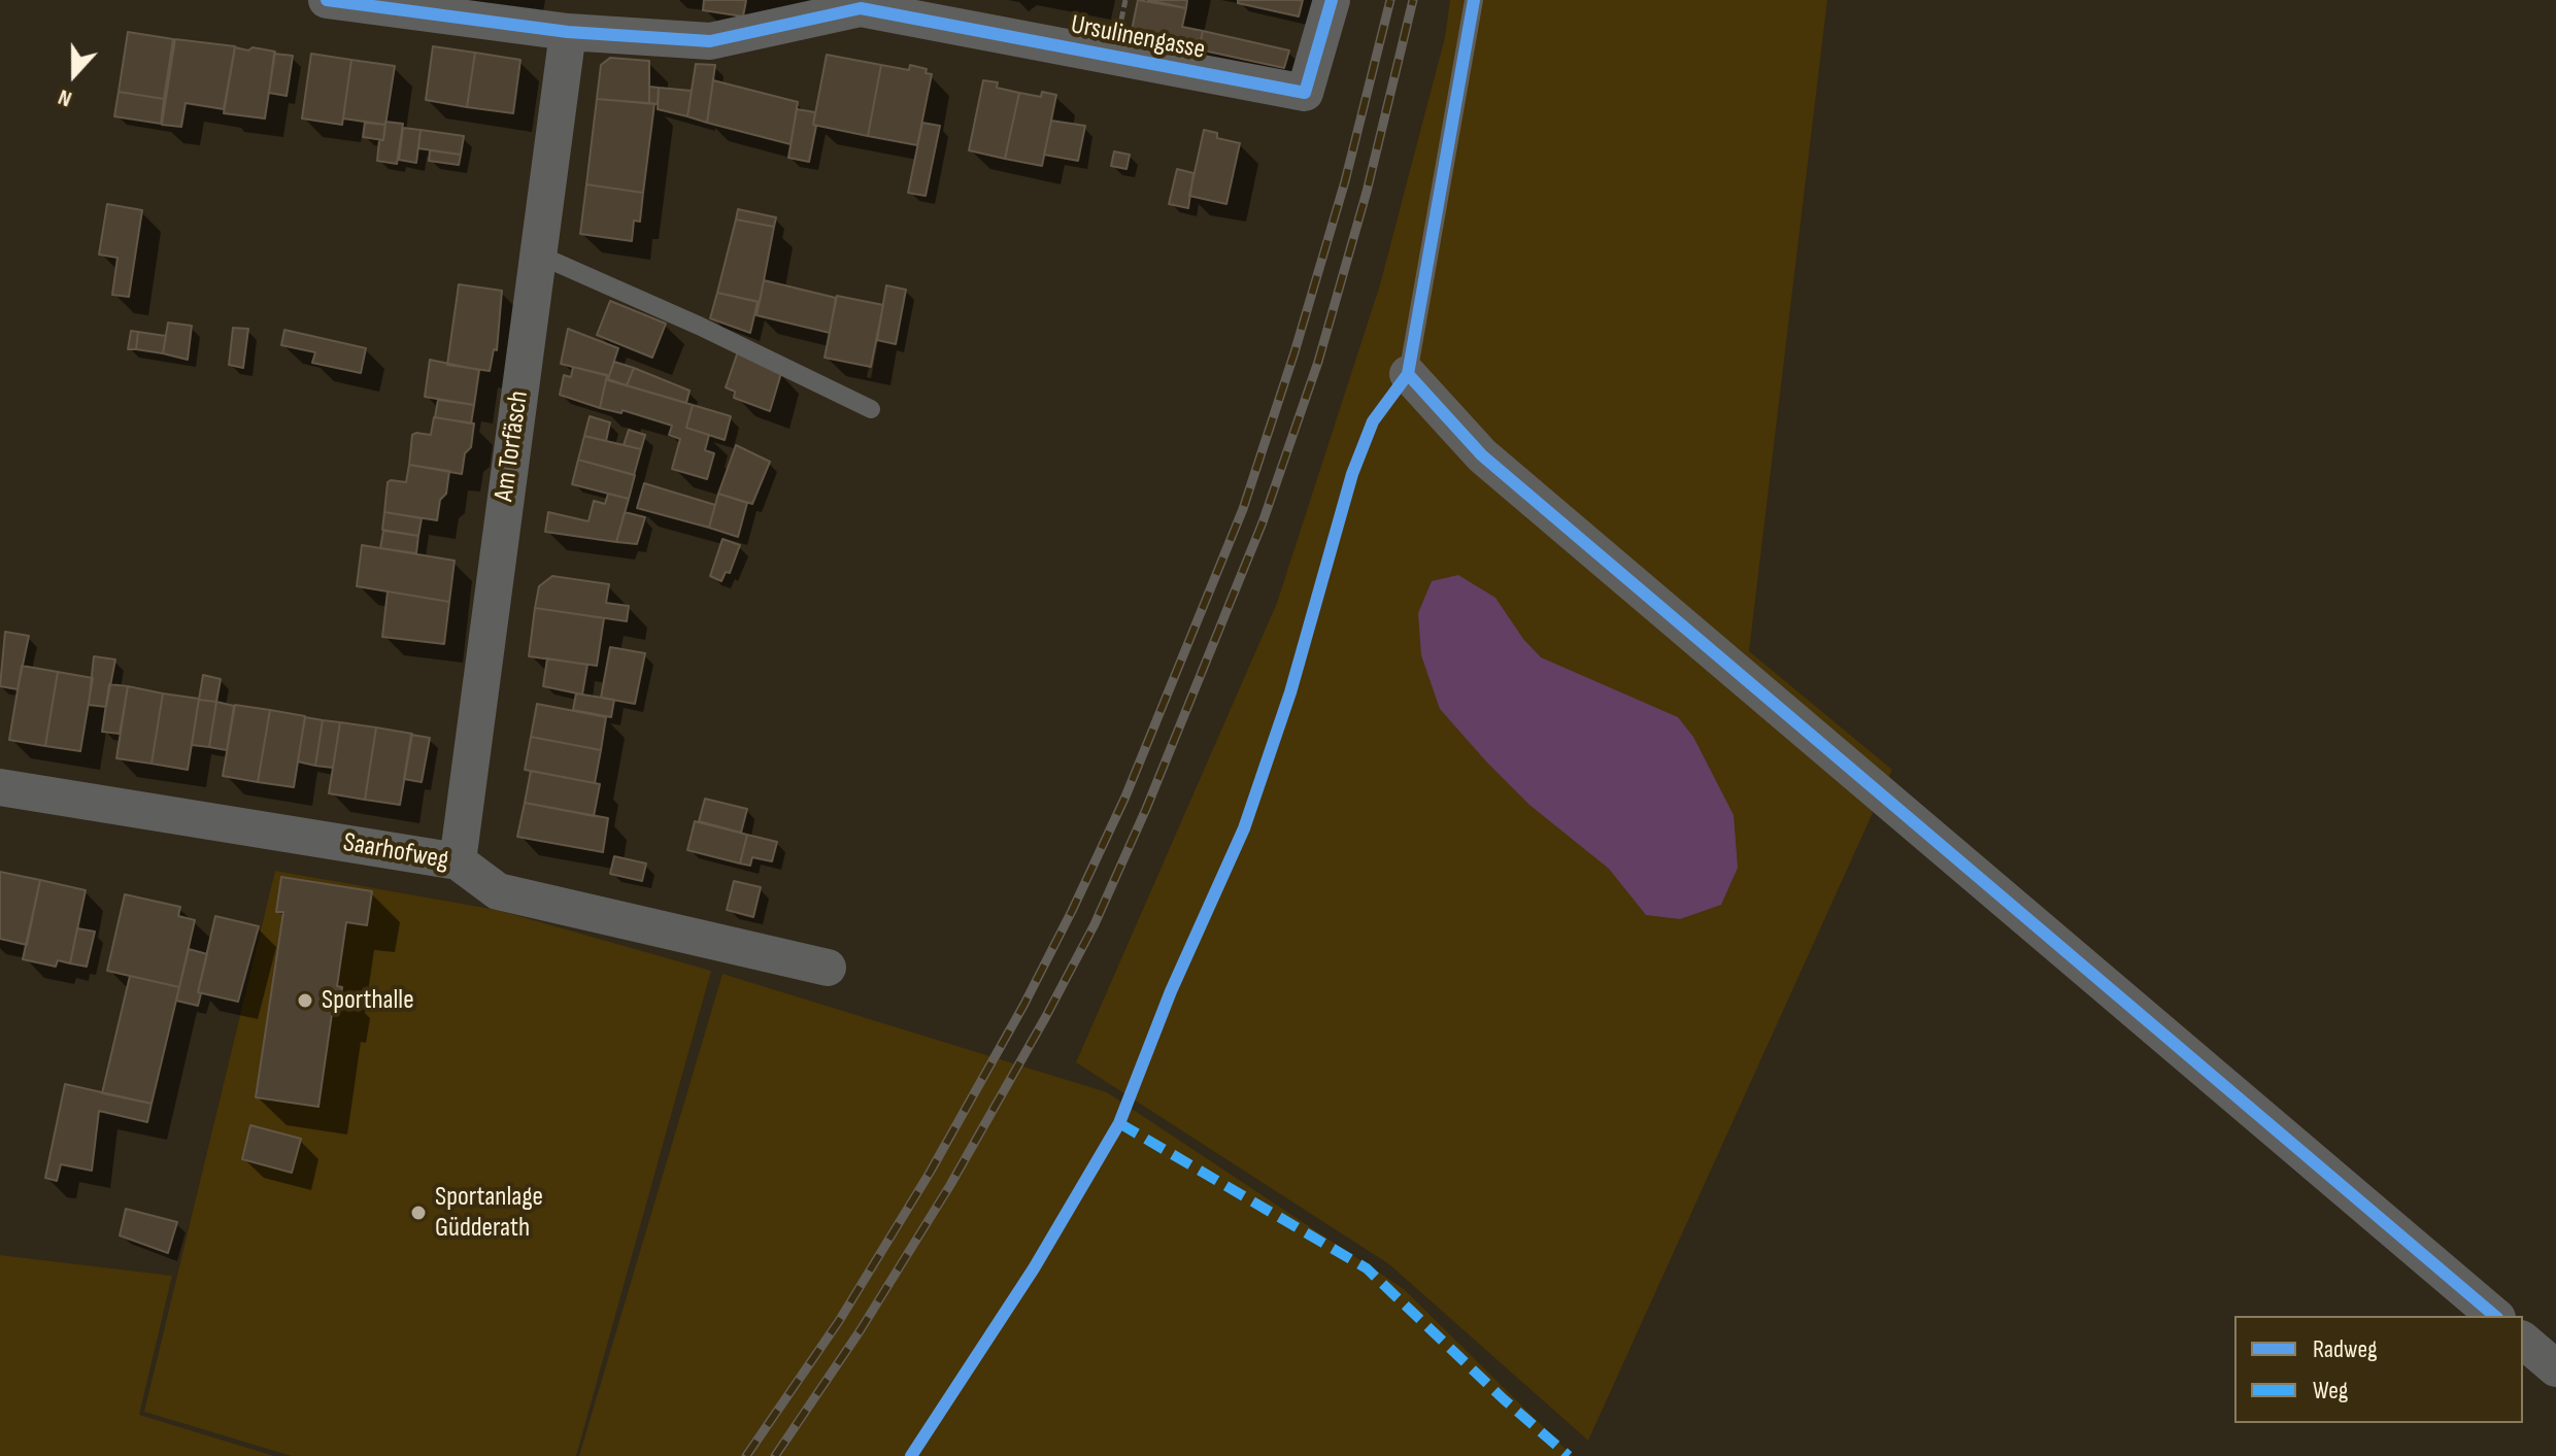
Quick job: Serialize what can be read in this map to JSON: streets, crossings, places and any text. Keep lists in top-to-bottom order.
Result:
{
  "streets": {
    "street": ["Ursulinengasse", "Am Torfäsch", "Saarhofweg"]
  },
  "crossings": [
    ["Ursulinengasse", "Am Torfäsch"],
    ["Am Torfäsch", "Saarhofweg"]
  ],
  "places": ["Sporthalle", "Sportanlage Güdderath"],
  "legend": ["Radweg", "Weg"],
  "north": "bottom"
}
